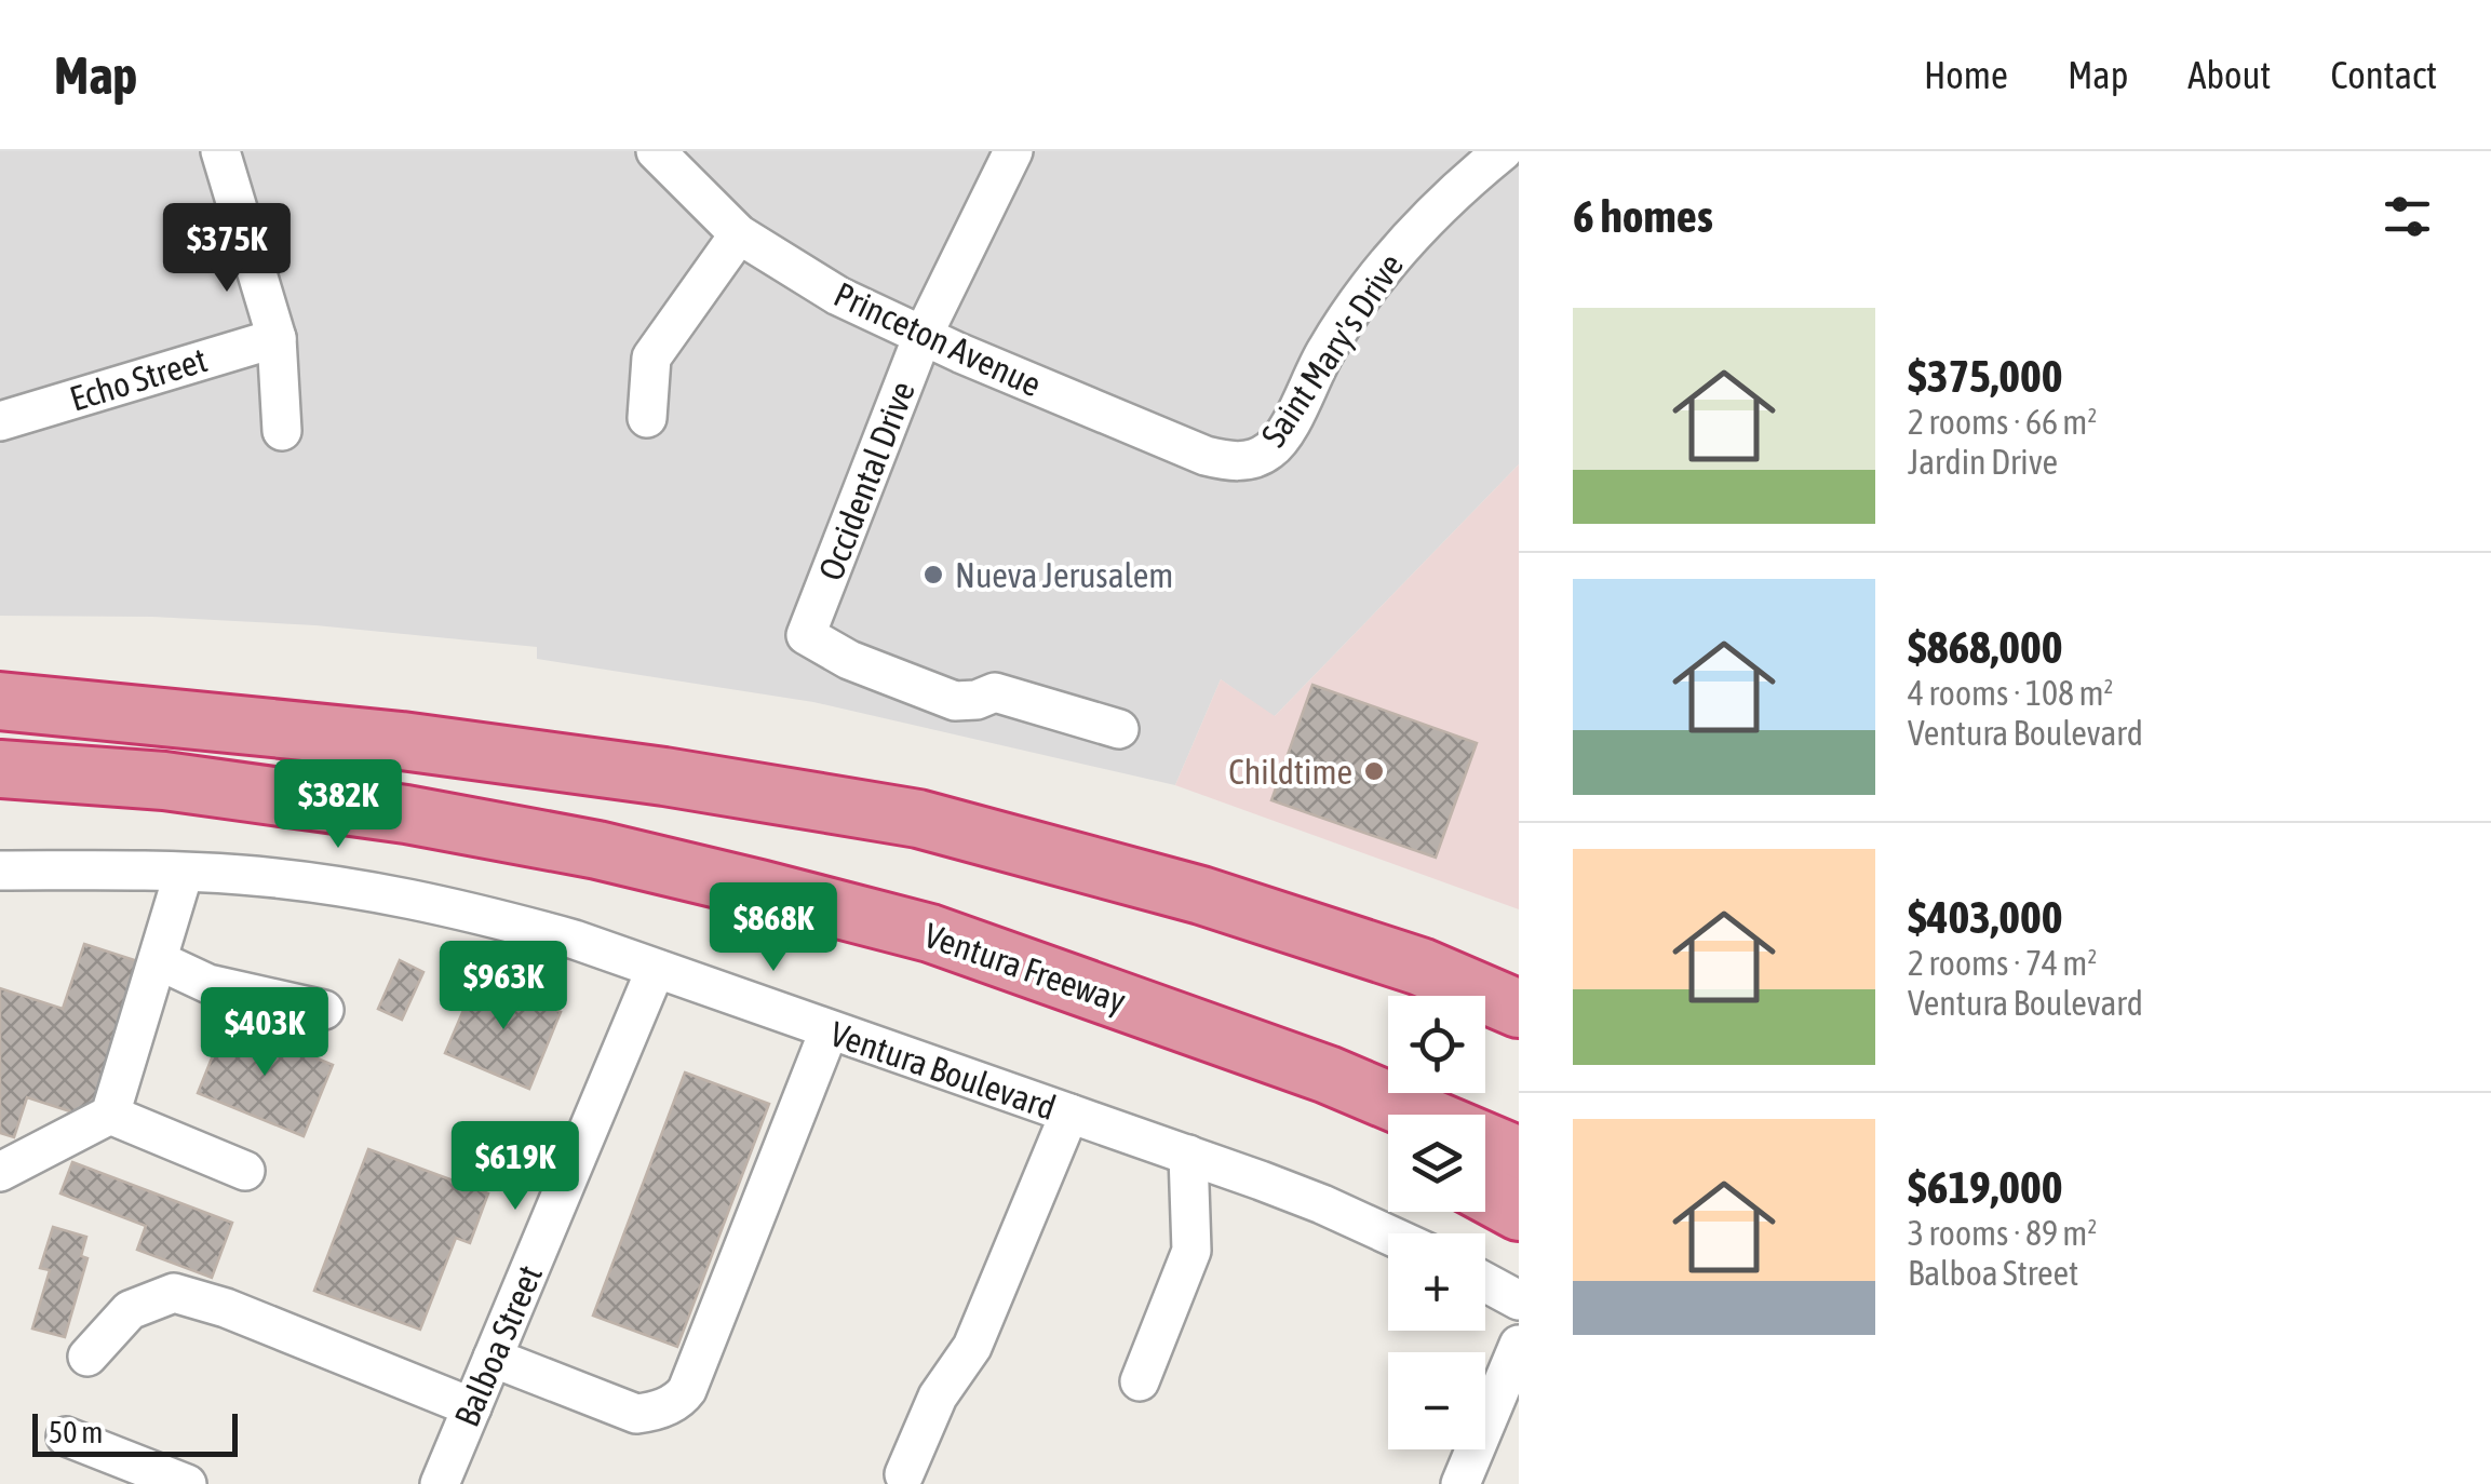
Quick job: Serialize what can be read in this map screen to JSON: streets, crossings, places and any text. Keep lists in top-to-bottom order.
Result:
{
  "streets": {
    "highway": ["Ventura Freeway"],
    "street": [
      "Princeton Avenue",
      "Saint Mary's Drive",
      "Echo Street",
      "Occidental Drive",
      "Ventura Boulevard",
      "Balboa Street"
    ]
  },
  "crossings": [
    ["Princeton Avenue", "Saint Mary's Drive"],
    ["Princeton Avenue", "Occidental Drive"],
    ["Ventura Boulevard", "Balboa Street"]
  ],
  "places": ["Nueva Jerusalem", "Childtime"],
  "scale_bar": "50 m",
  "page": {
    "header": "Map",
    "nav": [
      "Home",
      "Map",
      "About",
      "Contact"
    ],
    "heading": "6 homes",
    "price": [
      "$375K",
      "$382K",
      "$868K",
      "$963K",
      "$403K",
      "$619K"
    ],
    "list": [
      {
        "name": "$375,000",
        "note": "2 rooms · 66 m² · Jardin Drive"
      },
      {
        "name": "$868,000",
        "note": "4 rooms · 108 m² · Ventura Boulevard"
      },
      {
        "name": "$403,000",
        "note": "2 rooms · 74 m² · Ventura Boulevard"
      },
      {
        "name": "$619,000",
        "note": "3 rooms · 89 m² · Balboa Street"
      }
    ],
    "map_buttons": ["+", "−"],
    "scale": "50 m"
  }
}
